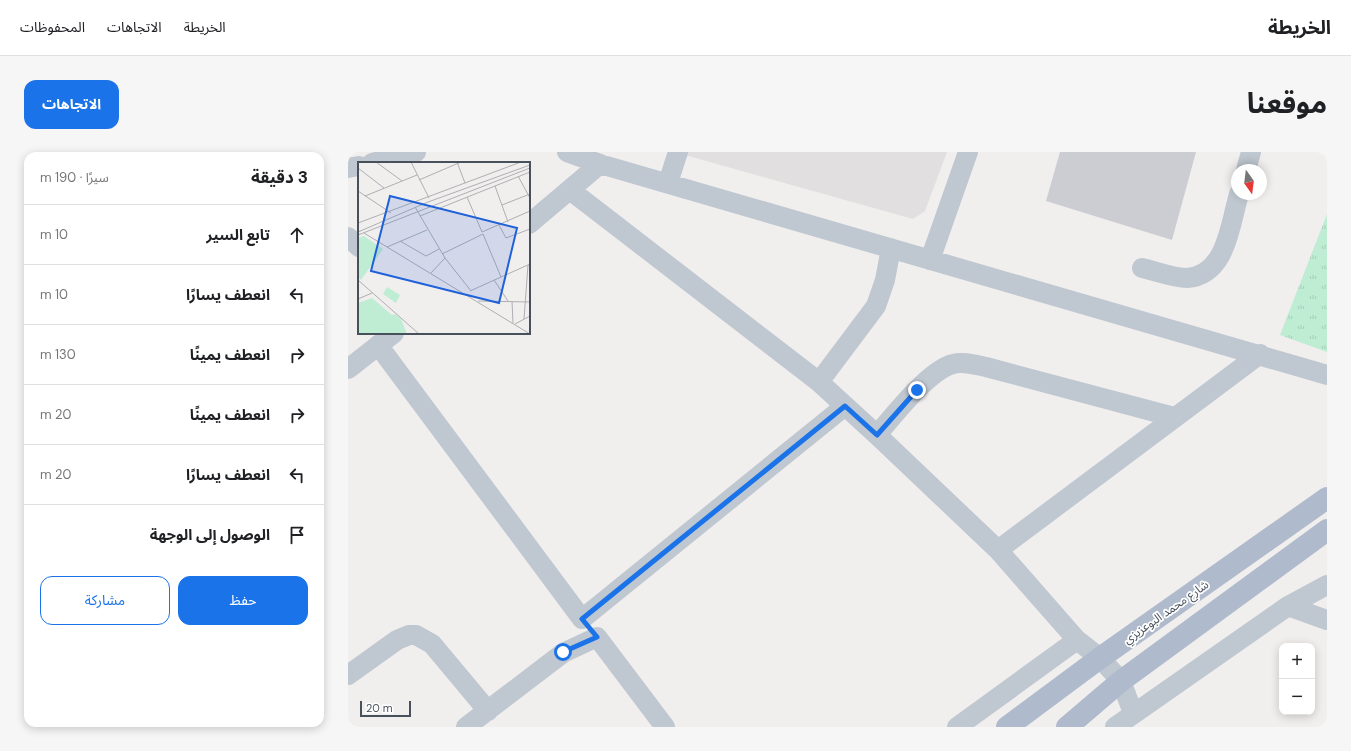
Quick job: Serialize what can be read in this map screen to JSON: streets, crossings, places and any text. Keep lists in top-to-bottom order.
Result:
{
  "streets": {
    "main road": ["شارع محمد البوعزيزي"]
  },
  "scale_bar": "20 m",
  "north": "bottom",
  "page": {
    "header": "الخريطة",
    "nav": ["الخريطة", "الاتجاهات", "المحفوظات"],
    "title": "موقعنا",
    "buttons": [
      "الاتجاهات",
      ["حفظ", "مشاركة"]
    ],
    "heading": ["3 دقيقة", "سيرًا · 190 m"],
    "list": [
      ["تابع السير", "10 m"],
      ["انعطف يسارًا", "10 m"],
      ["انعطف يمينًا", "130 m"],
      ["انعطف يمينًا", "20 m"],
      ["انعطف يسارًا", "20 m"],
      "الوصول إلى الوجهة"
    ],
    "map_buttons": ["+", "−"],
    "scale": "20 m"
  }
}
